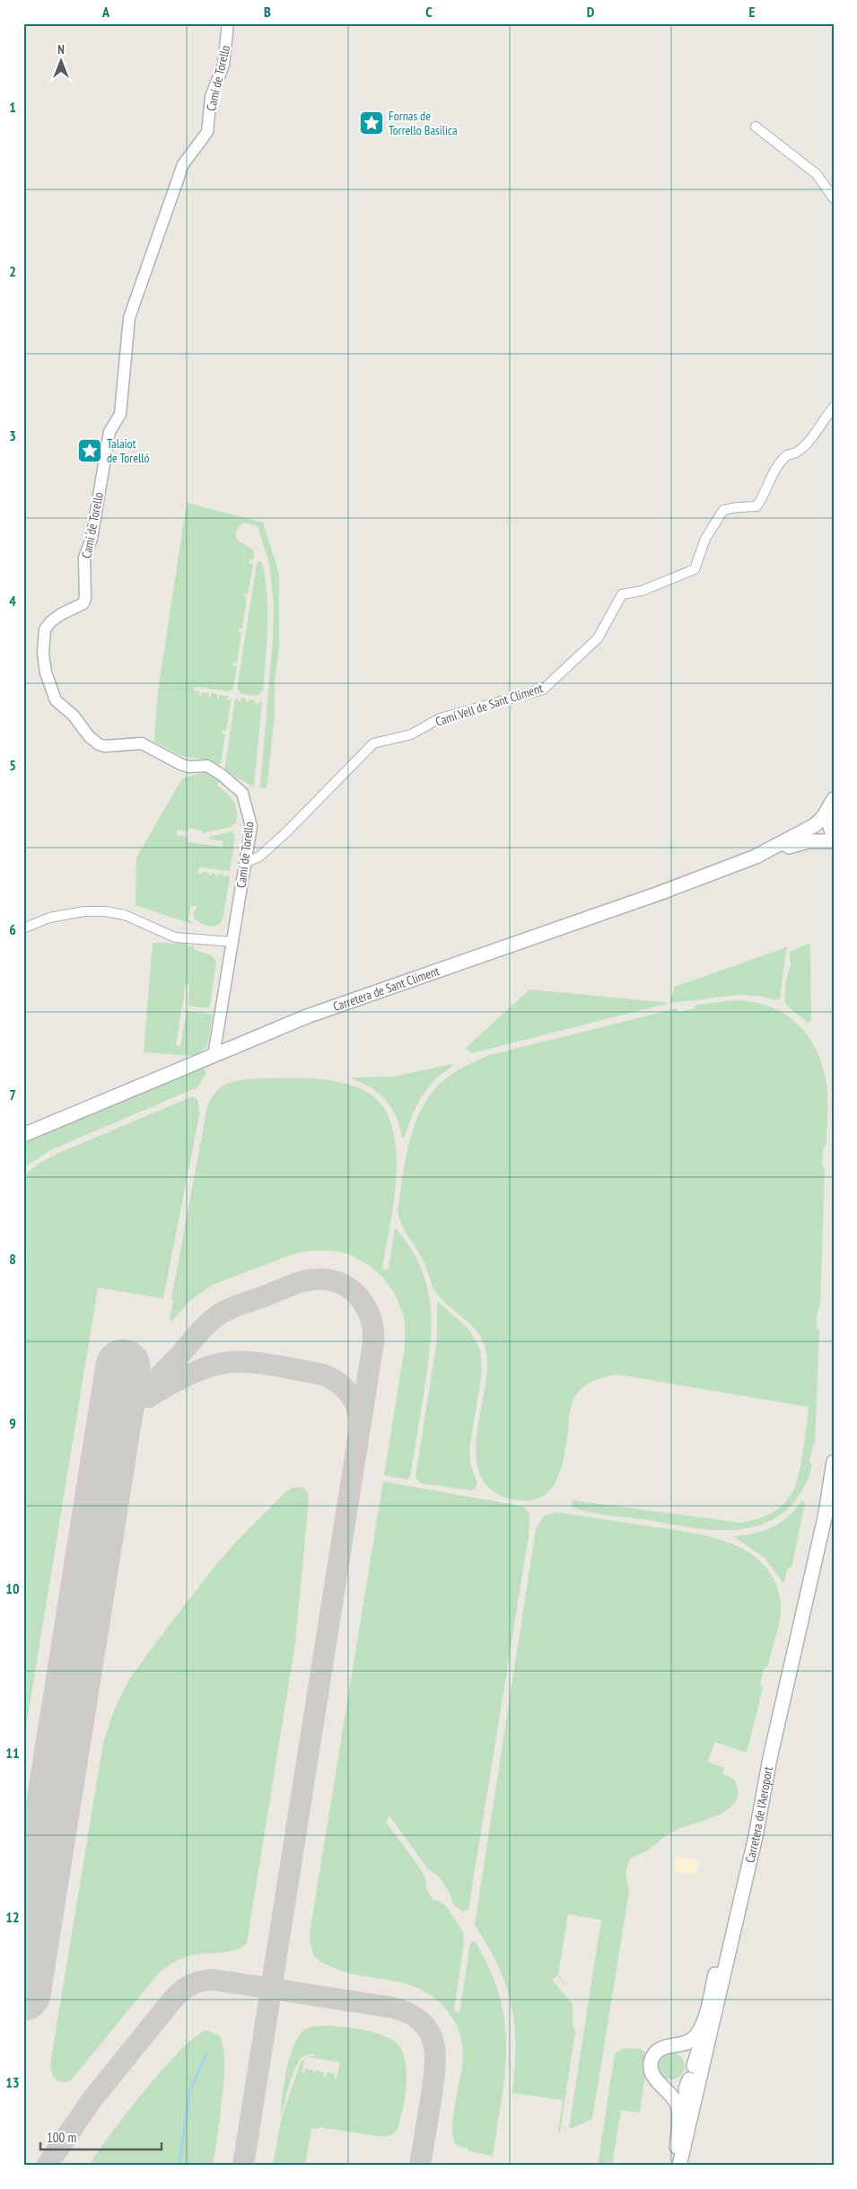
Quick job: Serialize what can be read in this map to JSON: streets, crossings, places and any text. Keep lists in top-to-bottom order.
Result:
{
  "streets": {
    "main road": ["Carretera de Sant Climent", "Carretera de l'Aeroport"],
    "street": ["Camí de Torello", "Camí Vell de Sant Climent"]
  },
  "crossings": [
    ["Camí de Torello", "Camí Vell de Sant Climent"],
    ["Camí de Torello", "Carretera de Sant Climent"]
  ],
  "places": {
    "place": ["Fornas de Torrello Basilica", "Talaiot de Torelló"]
  },
  "scale_bar": "100 m",
  "north": "top",
  "grid": {
    "columns": [
      "A",
      "B",
      "C",
      "D",
      "E"
    ],
    "rows": [
      "1",
      "2",
      "3",
      "4",
      "5",
      "6",
      "7",
      "8",
      "9",
      "10",
      "11",
      "12",
      "13"
    ]
  }
}
